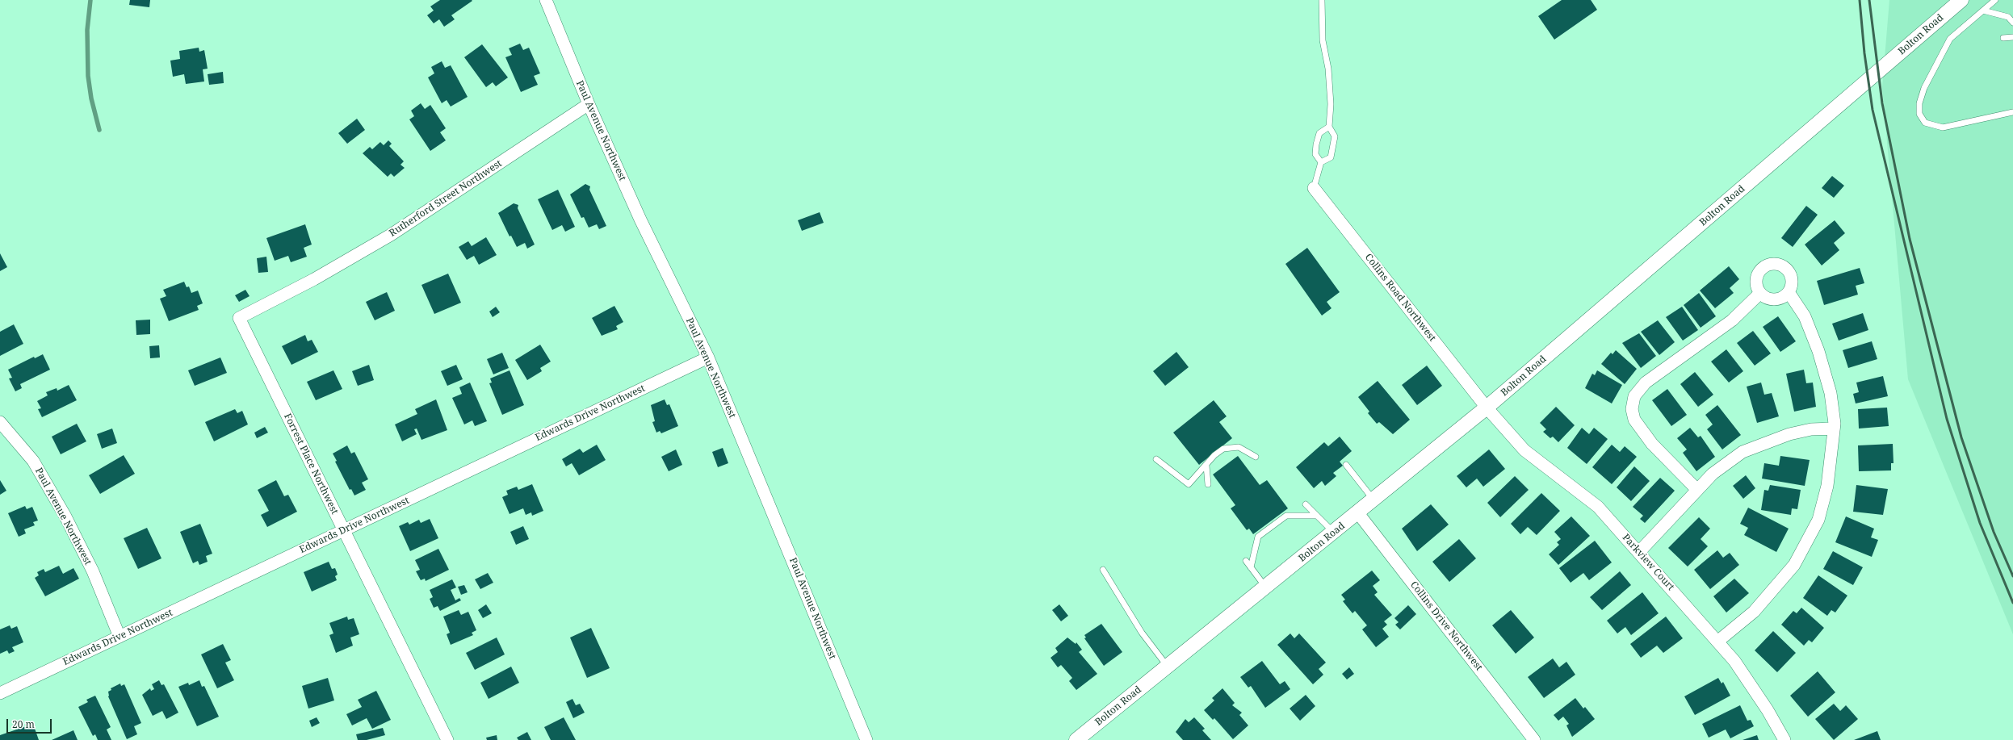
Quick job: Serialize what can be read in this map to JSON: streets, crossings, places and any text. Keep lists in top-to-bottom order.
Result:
{
  "streets": {
    "street": [
      "Bolton Road",
      "Paul Avenue Northwest",
      "Rutherford Street Northwest",
      "Collins Road Northwest",
      "Edwards Drive Northwest",
      "Forrest Place Northwest",
      "Parkview Court",
      "Collins Drive Northwest"
    ]
  },
  "crossings": [
    ["Bolton Road", "Collins Road Northwest"],
    ["Bolton Road", "Parkview Court"],
    ["Bolton Road", "Collins Drive Northwest"],
    ["Paul Avenue Northwest", "Rutherford Street Northwest"],
    ["Paul Avenue Northwest", "Edwards Drive Northwest"],
    ["Rutherford Street Northwest", "Forrest Place Northwest"],
    ["Collins Road Northwest", "Parkview Court"],
    ["Edwards Drive Northwest", "Forrest Place Northwest"]
  ],
  "scale_bar": "20 m"
}
